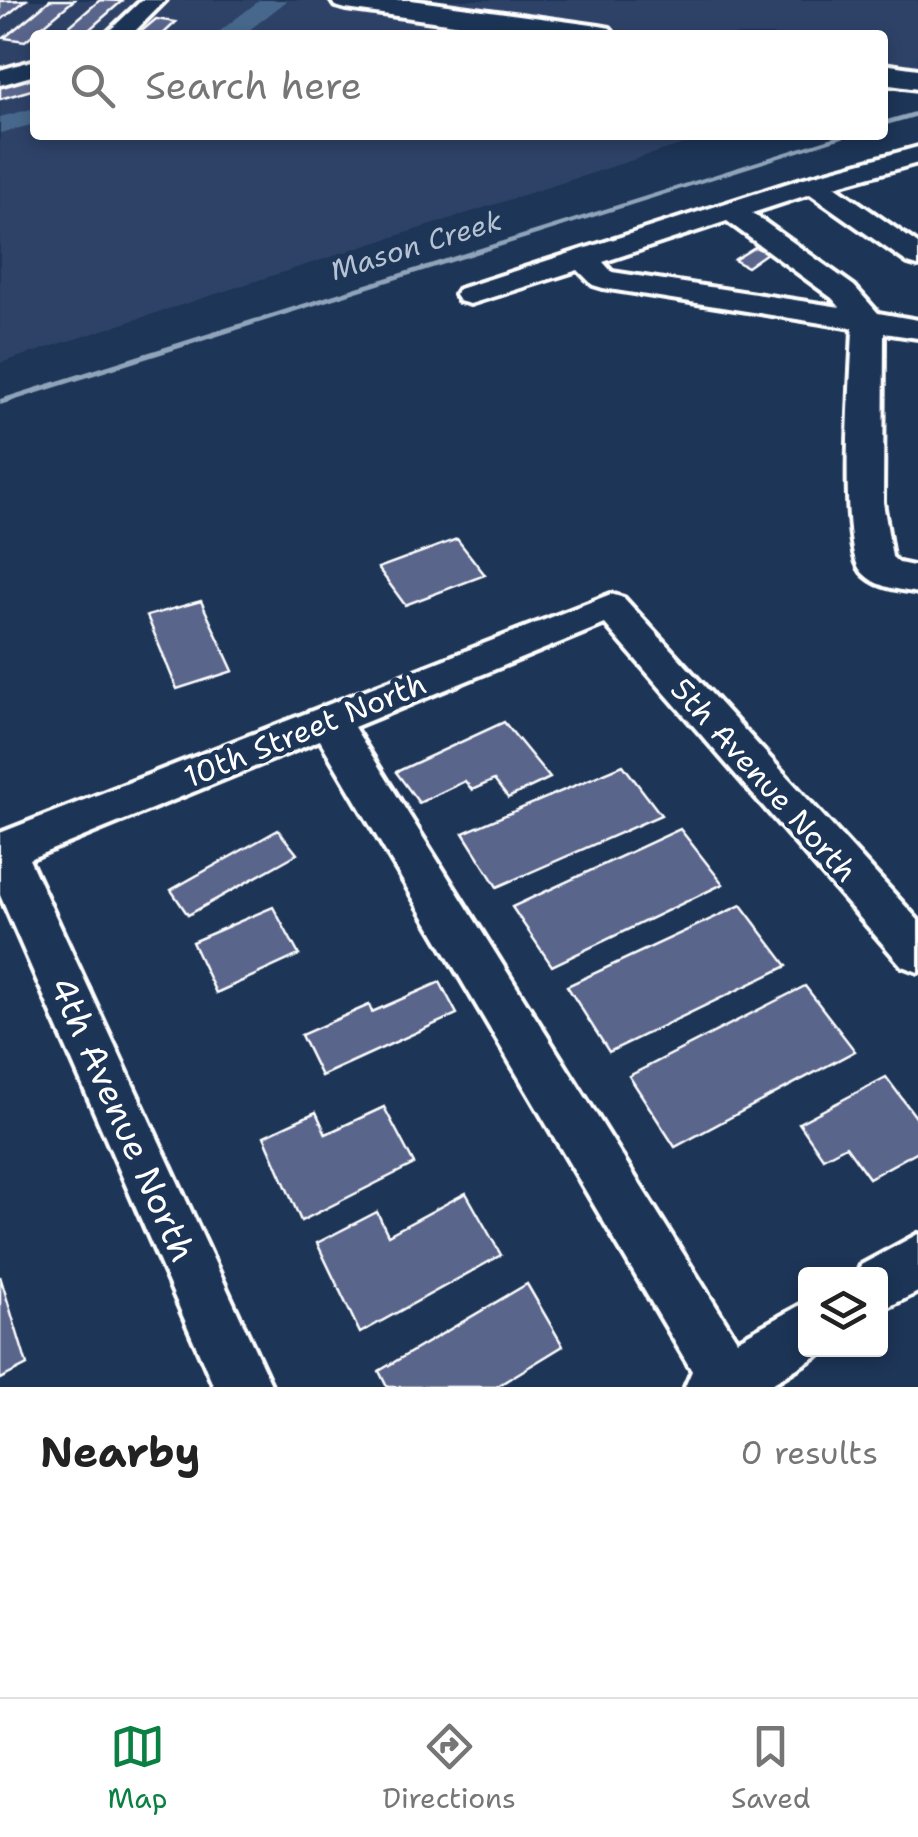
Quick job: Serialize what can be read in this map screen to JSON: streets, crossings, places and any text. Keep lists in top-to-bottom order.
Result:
{
  "streets": {
    "street": ["10th Street North", "5th Avenue North", "4th Avenue North"]
  },
  "crossings": [
    ["10th Street North", "5th Avenue North"],
    ["10th Street North", "4th Avenue North"]
  ],
  "water": ["Mason Creek"],
  "page": {
    "search": "Search here",
    "heading": ["Nearby", "0 results"],
    "nav": ["Map", "Directions", "Saved"]
  }
}
